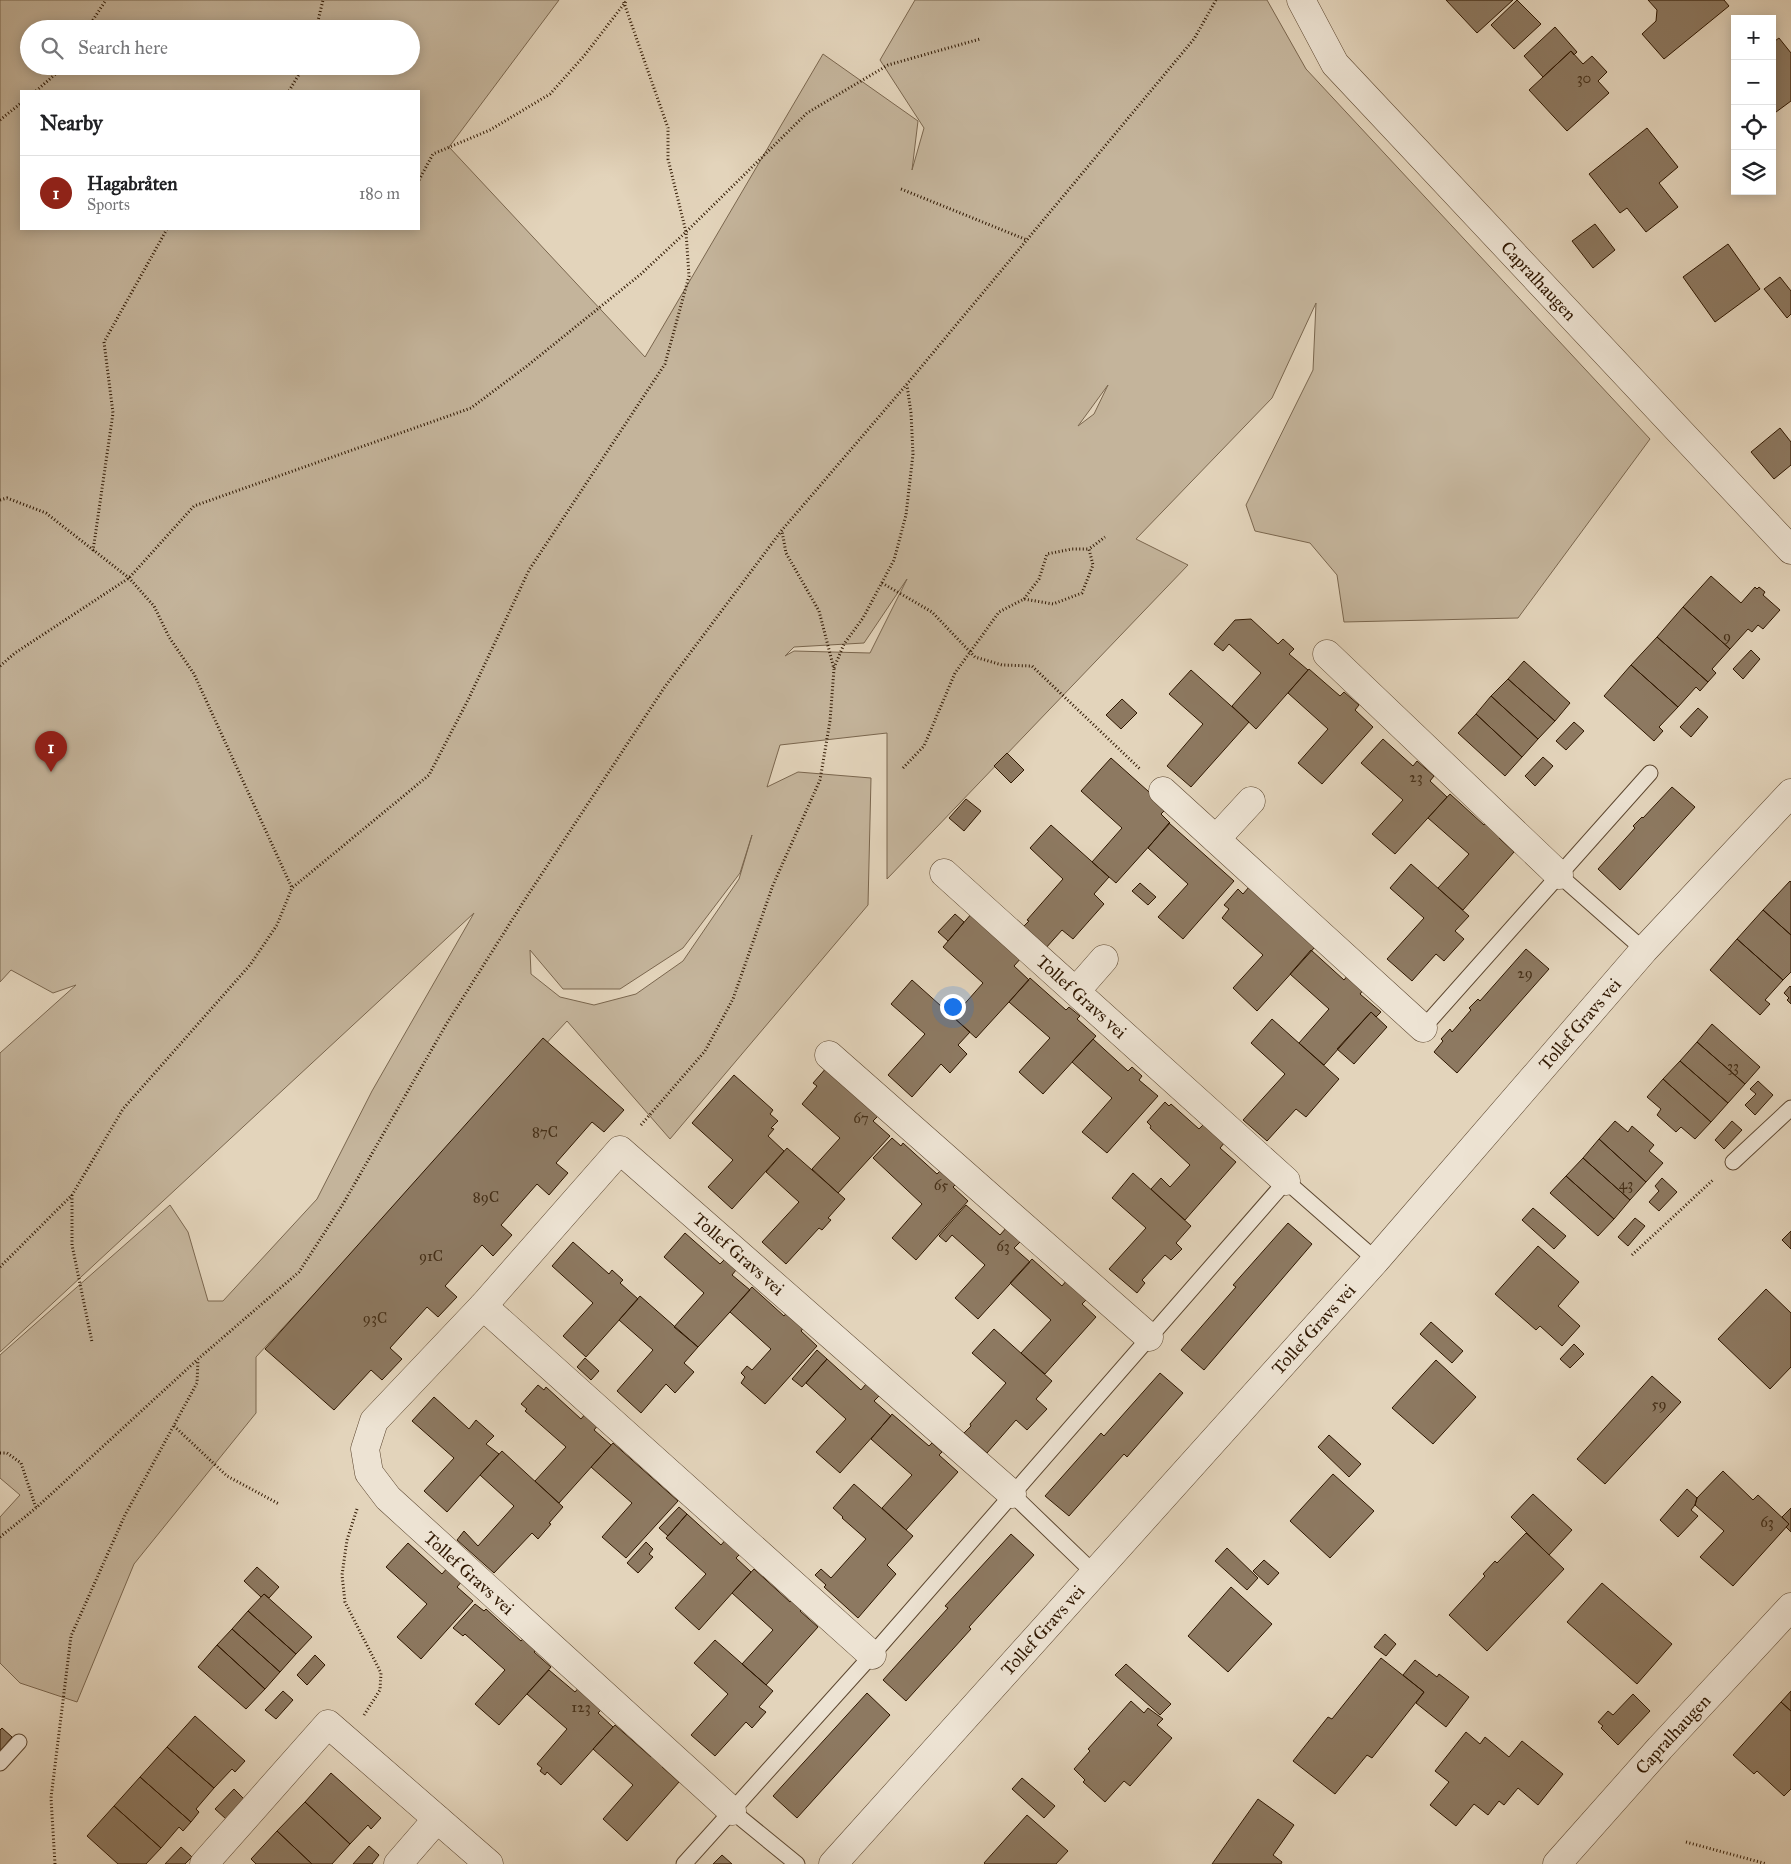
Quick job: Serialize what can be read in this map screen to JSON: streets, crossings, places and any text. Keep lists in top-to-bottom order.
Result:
{
  "streets": {
    "street": ["Capralhaugen", "Tollef Gravs vei"]
  },
  "house_numbers": [
    "30",
    "9",
    "23",
    "29",
    "33",
    "67",
    "87C",
    "43",
    "65",
    "89C",
    "63",
    "91C",
    "93C",
    "59",
    "63",
    "123"
  ],
  "page": {
    "map_buttons": ["+", "−"],
    "search": "Search here",
    "heading": "Nearby",
    "list": [
      {
        "mark": "1",
        "name": "Hagabråten",
        "note": "Sports",
        "value": "180 m"
      }
    ],
    "pins": "1"
  }
}
